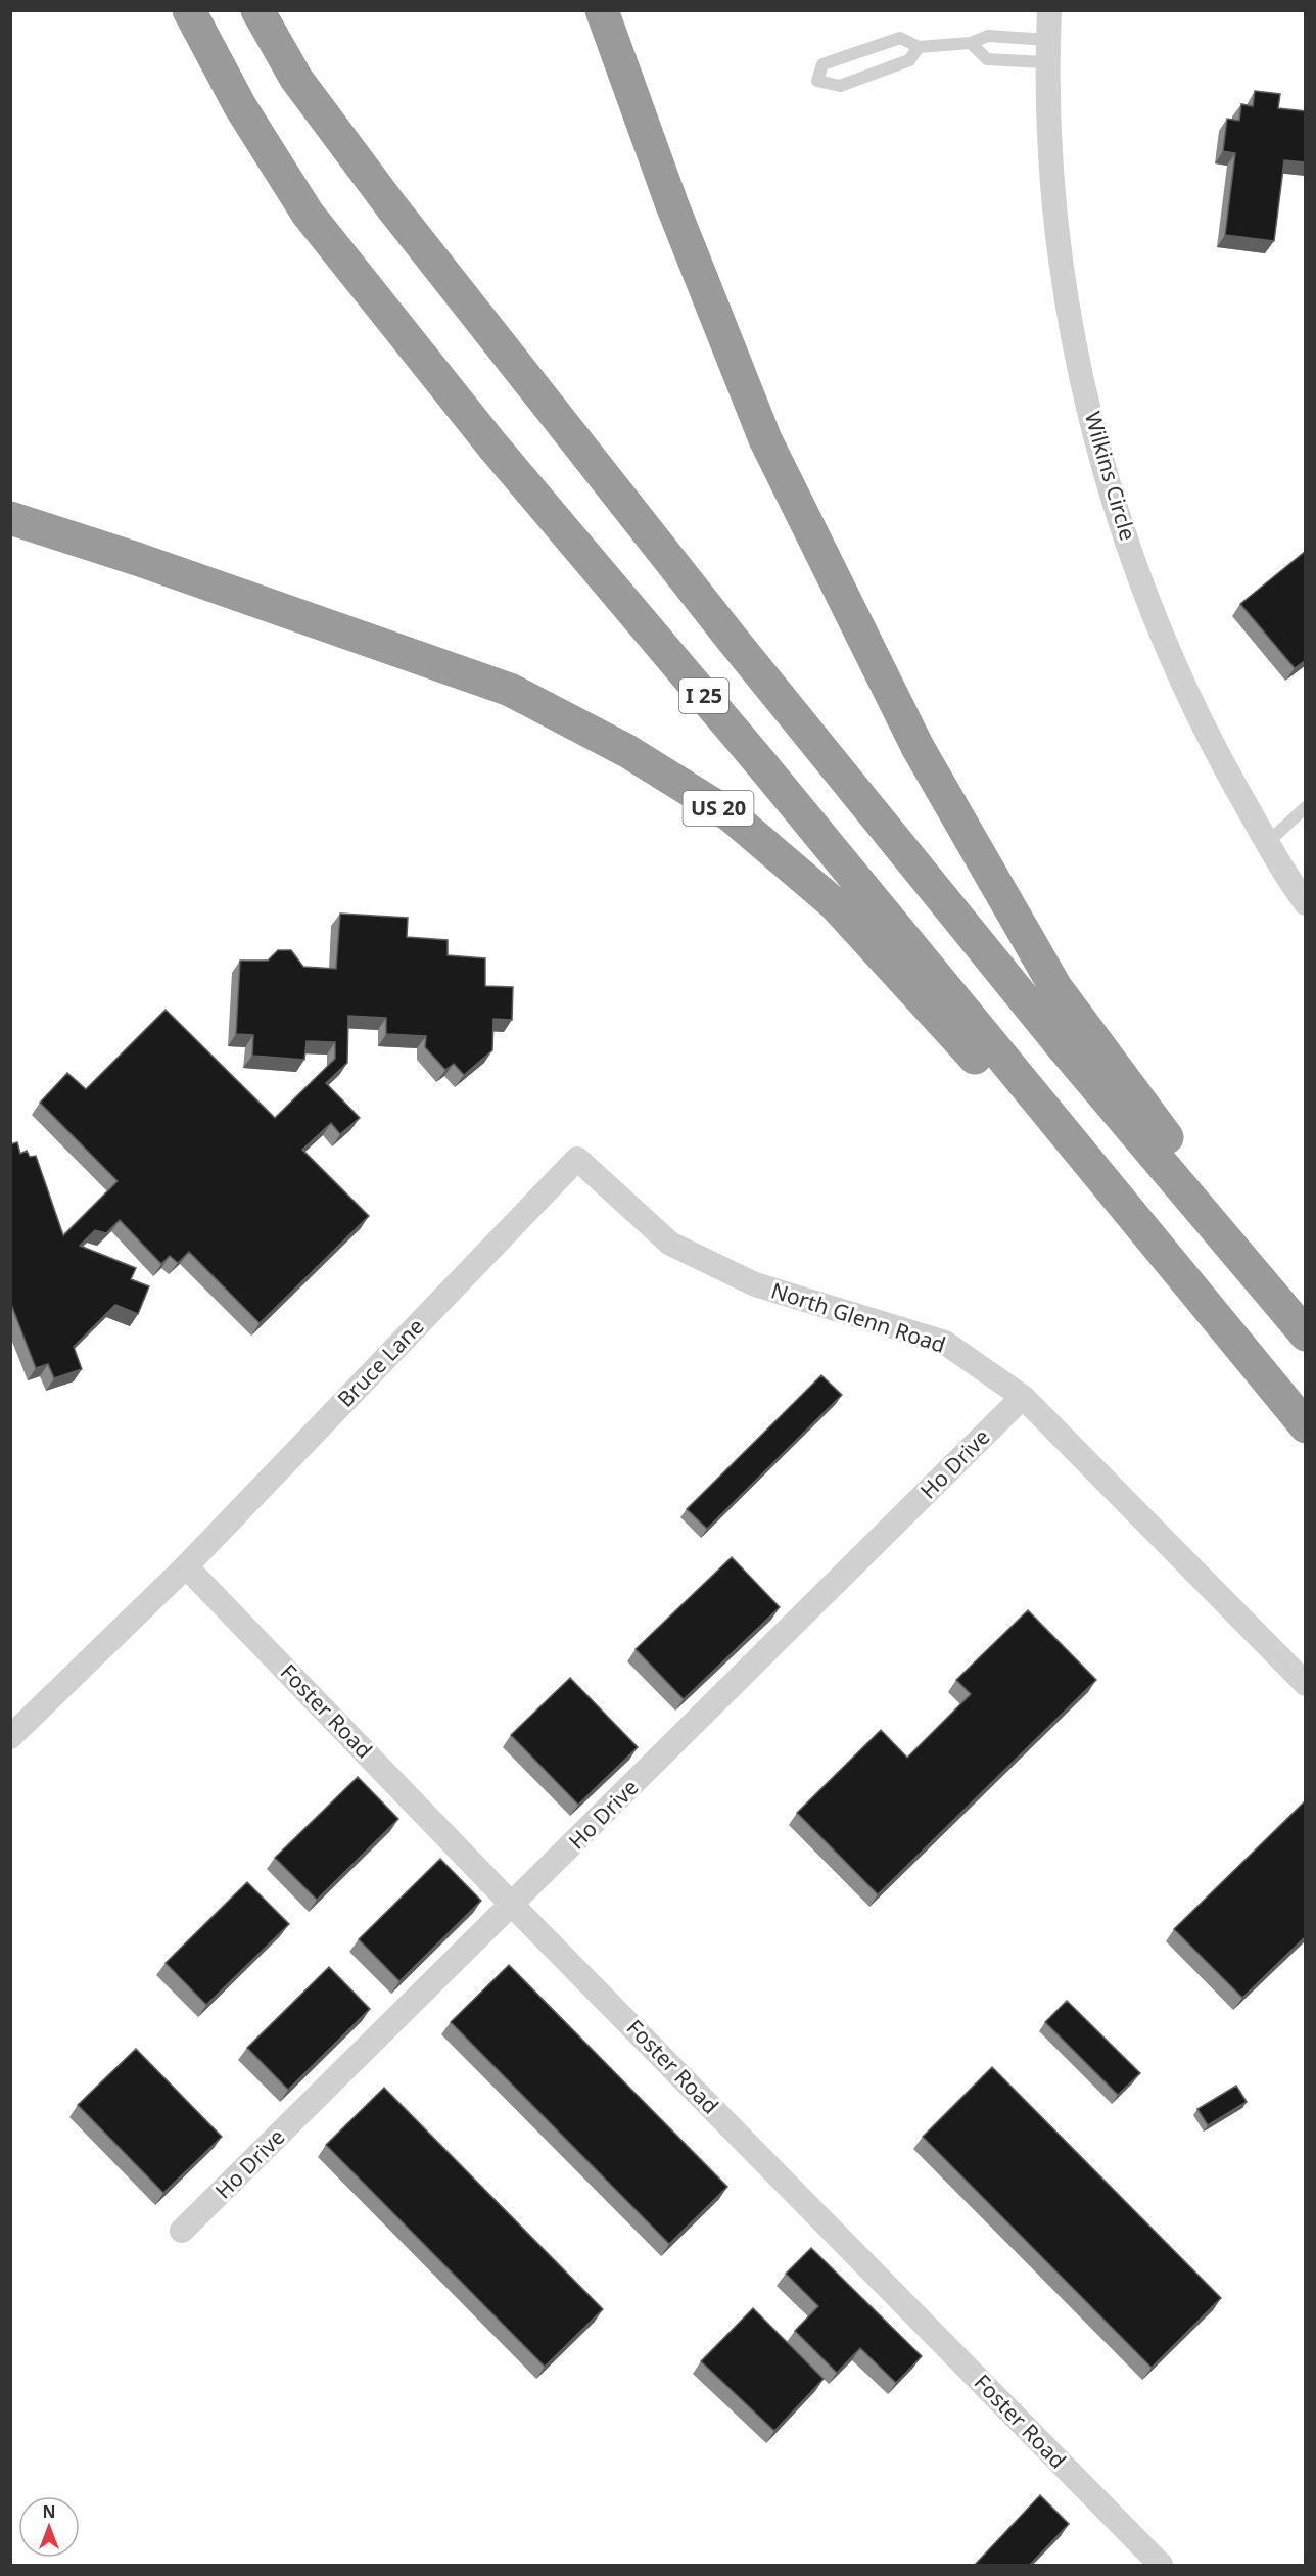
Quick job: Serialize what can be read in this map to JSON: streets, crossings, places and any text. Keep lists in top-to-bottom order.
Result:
{
  "streets": {
    "highway": ["I 25", "US 20"],
    "street": [
      "Wilkins Circle",
      "North Glenn Road",
      "Bruce Lane",
      "Ho Drive",
      "Foster Road"
    ]
  },
  "crossings": [
    ["I 25", "US 20"],
    ["North Glenn Road", "Bruce Lane"],
    ["North Glenn Road", "Ho Drive"],
    ["Bruce Lane", "Foster Road"],
    ["Ho Drive", "Foster Road"]
  ],
  "north": "top"
}
